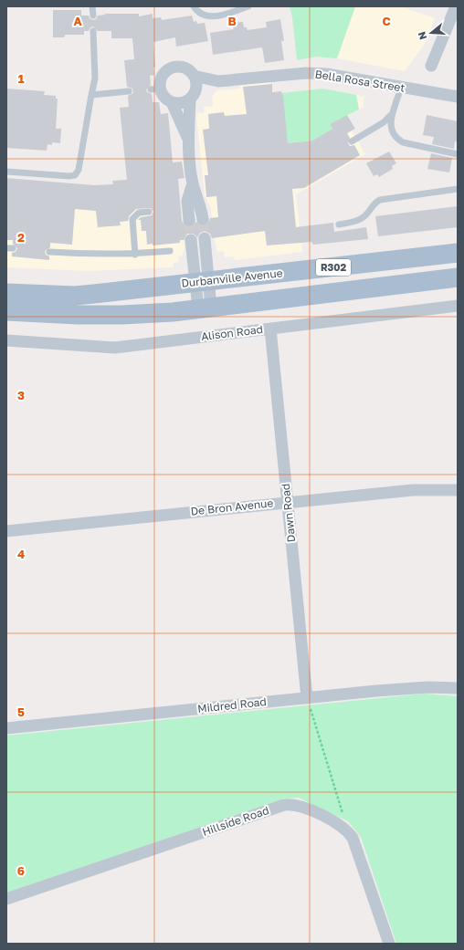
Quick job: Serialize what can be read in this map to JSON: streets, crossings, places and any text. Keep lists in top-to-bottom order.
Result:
{
  "streets": {
    "main road": ["R302", "Durbanville Avenue"],
    "street": [
      "Bella Rosa Street",
      "Alison Road",
      "De Bron Avenue",
      "Dawn Road",
      "Mildred Road",
      "Hillside Road"
    ]
  },
  "crossings": [
    ["Alison Road", "Dawn Road"],
    ["De Bron Avenue", "Dawn Road"],
    ["Dawn Road", "Mildred Road"]
  ],
  "north": "left",
  "grid": {
    "columns": ["A", "B", "C"],
    "rows": [
      "1",
      "2",
      "3",
      "4",
      "5",
      "6"
    ]
  }
}
